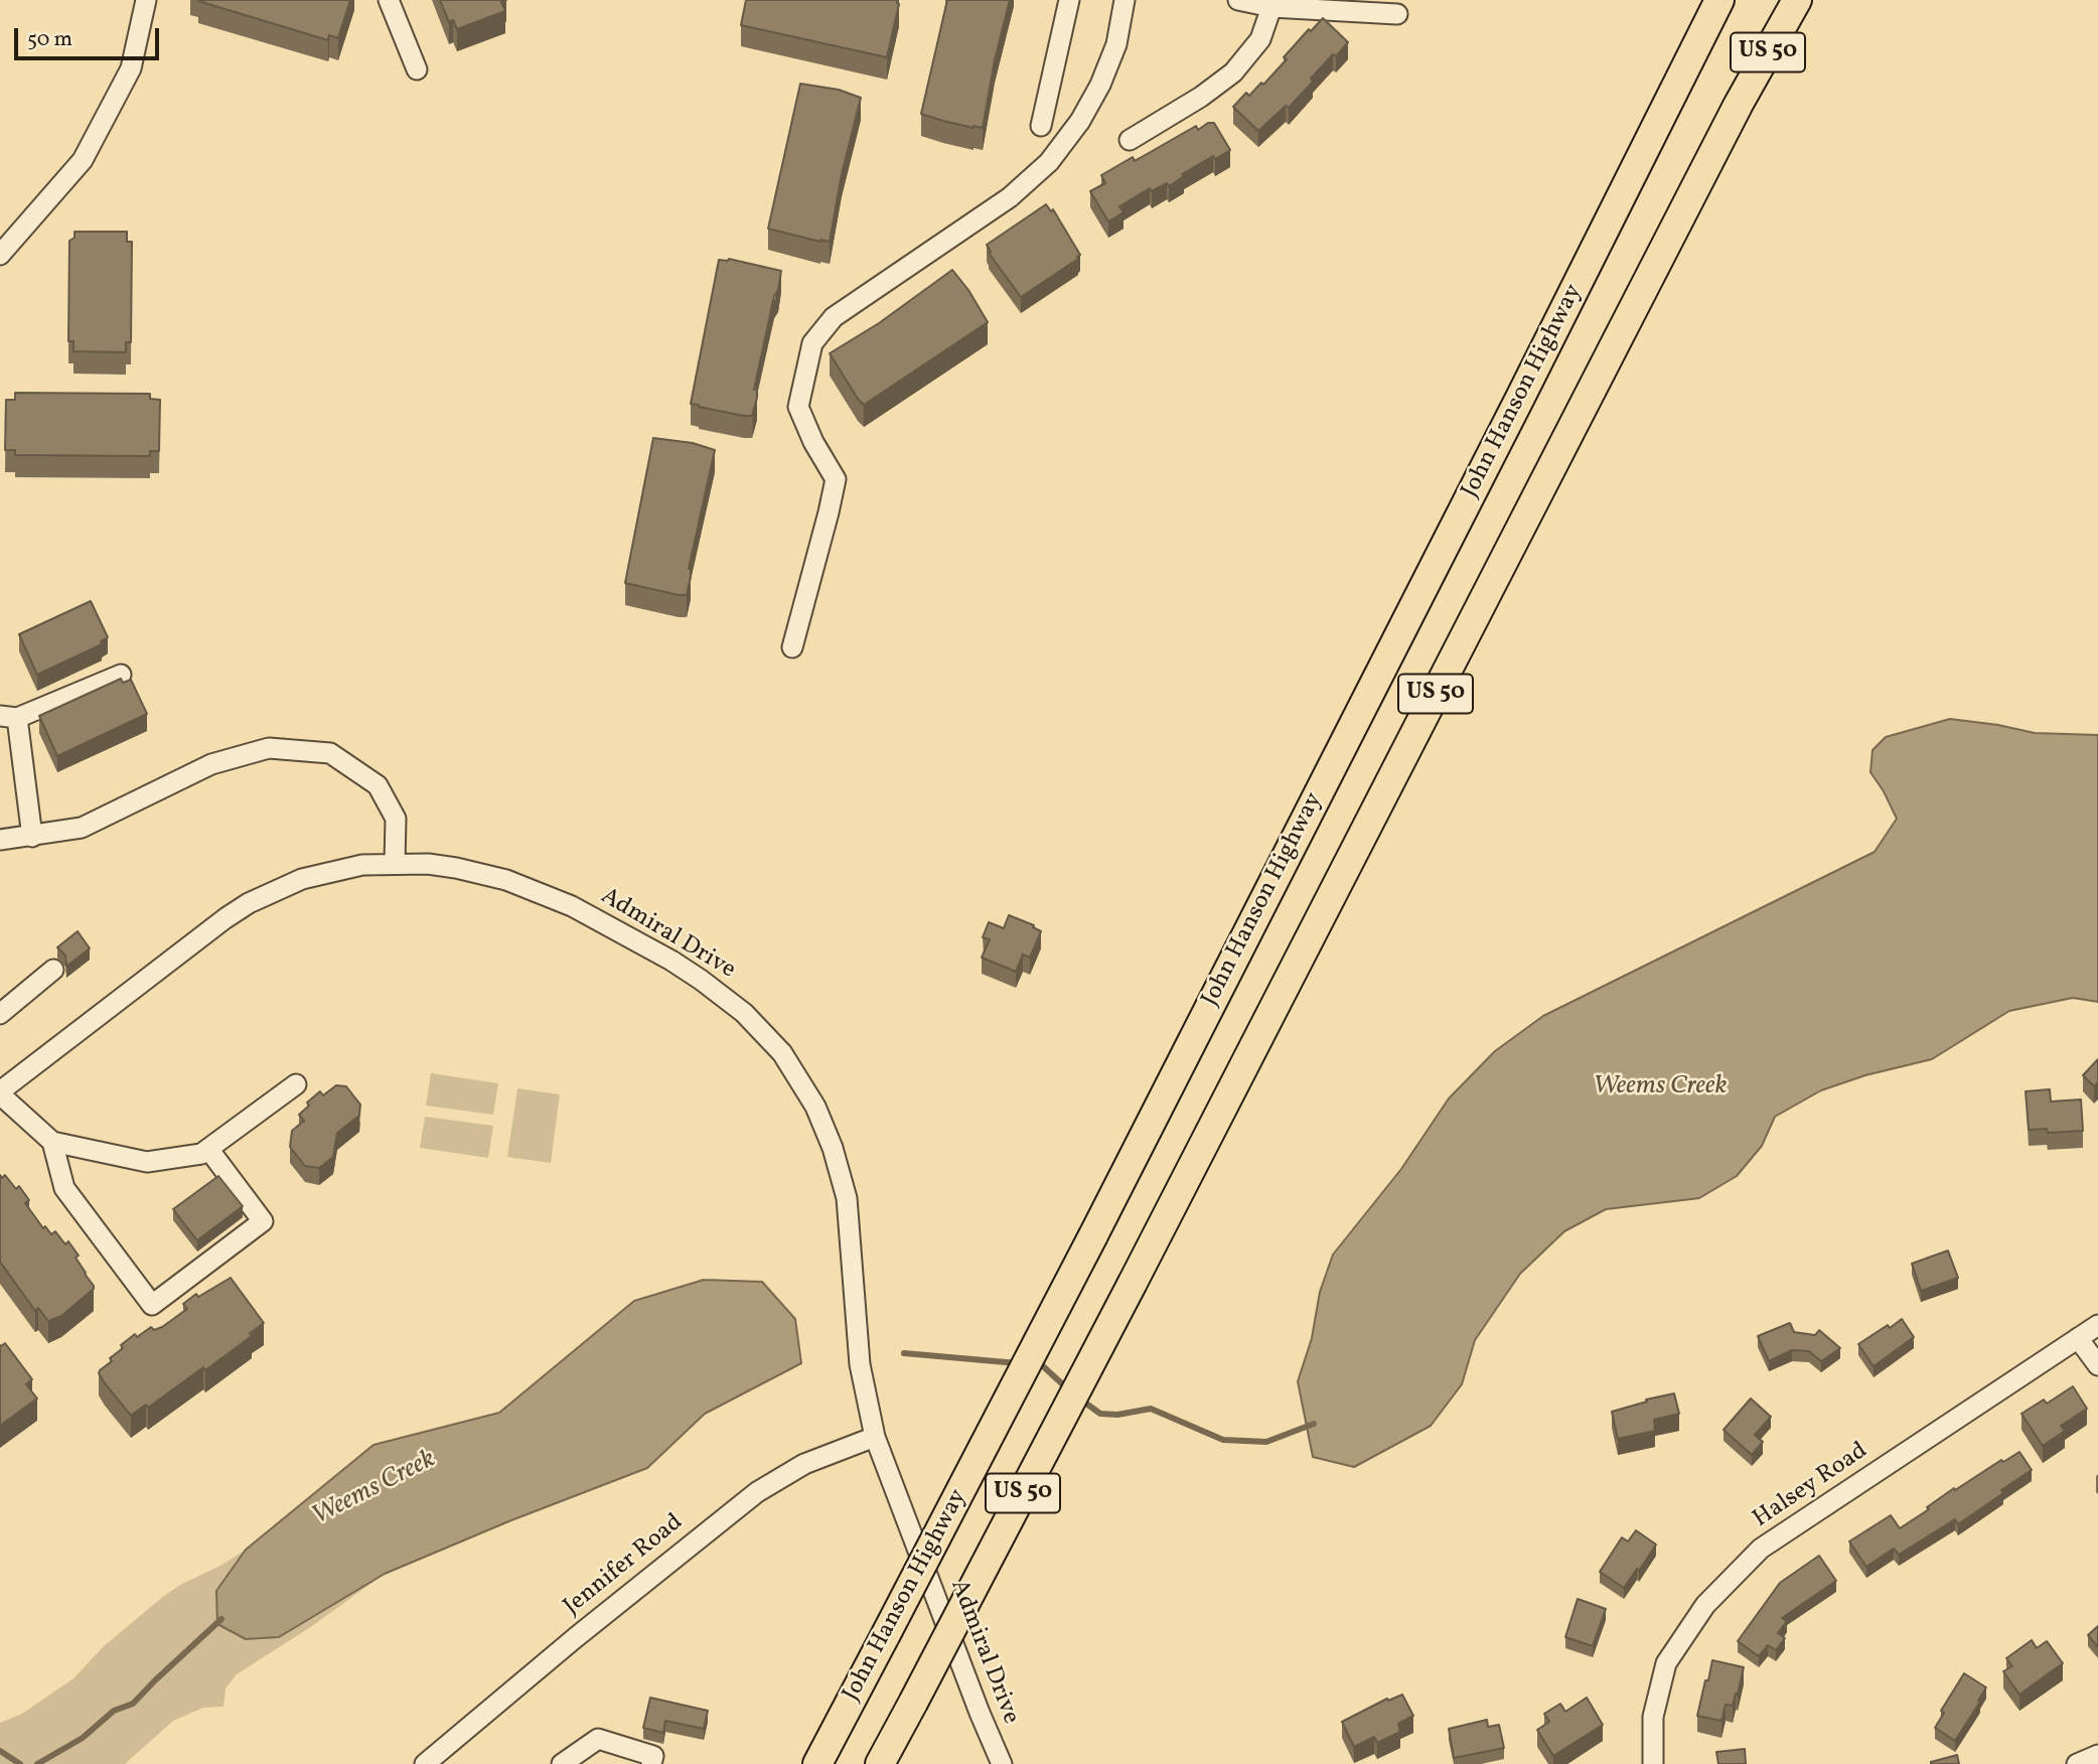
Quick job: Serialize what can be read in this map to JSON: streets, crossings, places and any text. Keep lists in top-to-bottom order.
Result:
{
  "streets": {
    "highway": ["US 50", "John Hanson Highway"],
    "street": ["Admiral Drive", "Halsey Road", "Jennifer Road"]
  },
  "crossings": [
    ["Admiral Drive", "Jennifer Road"]
  ],
  "water": ["Weems Creek"],
  "scale_bar": "50 m"
}
